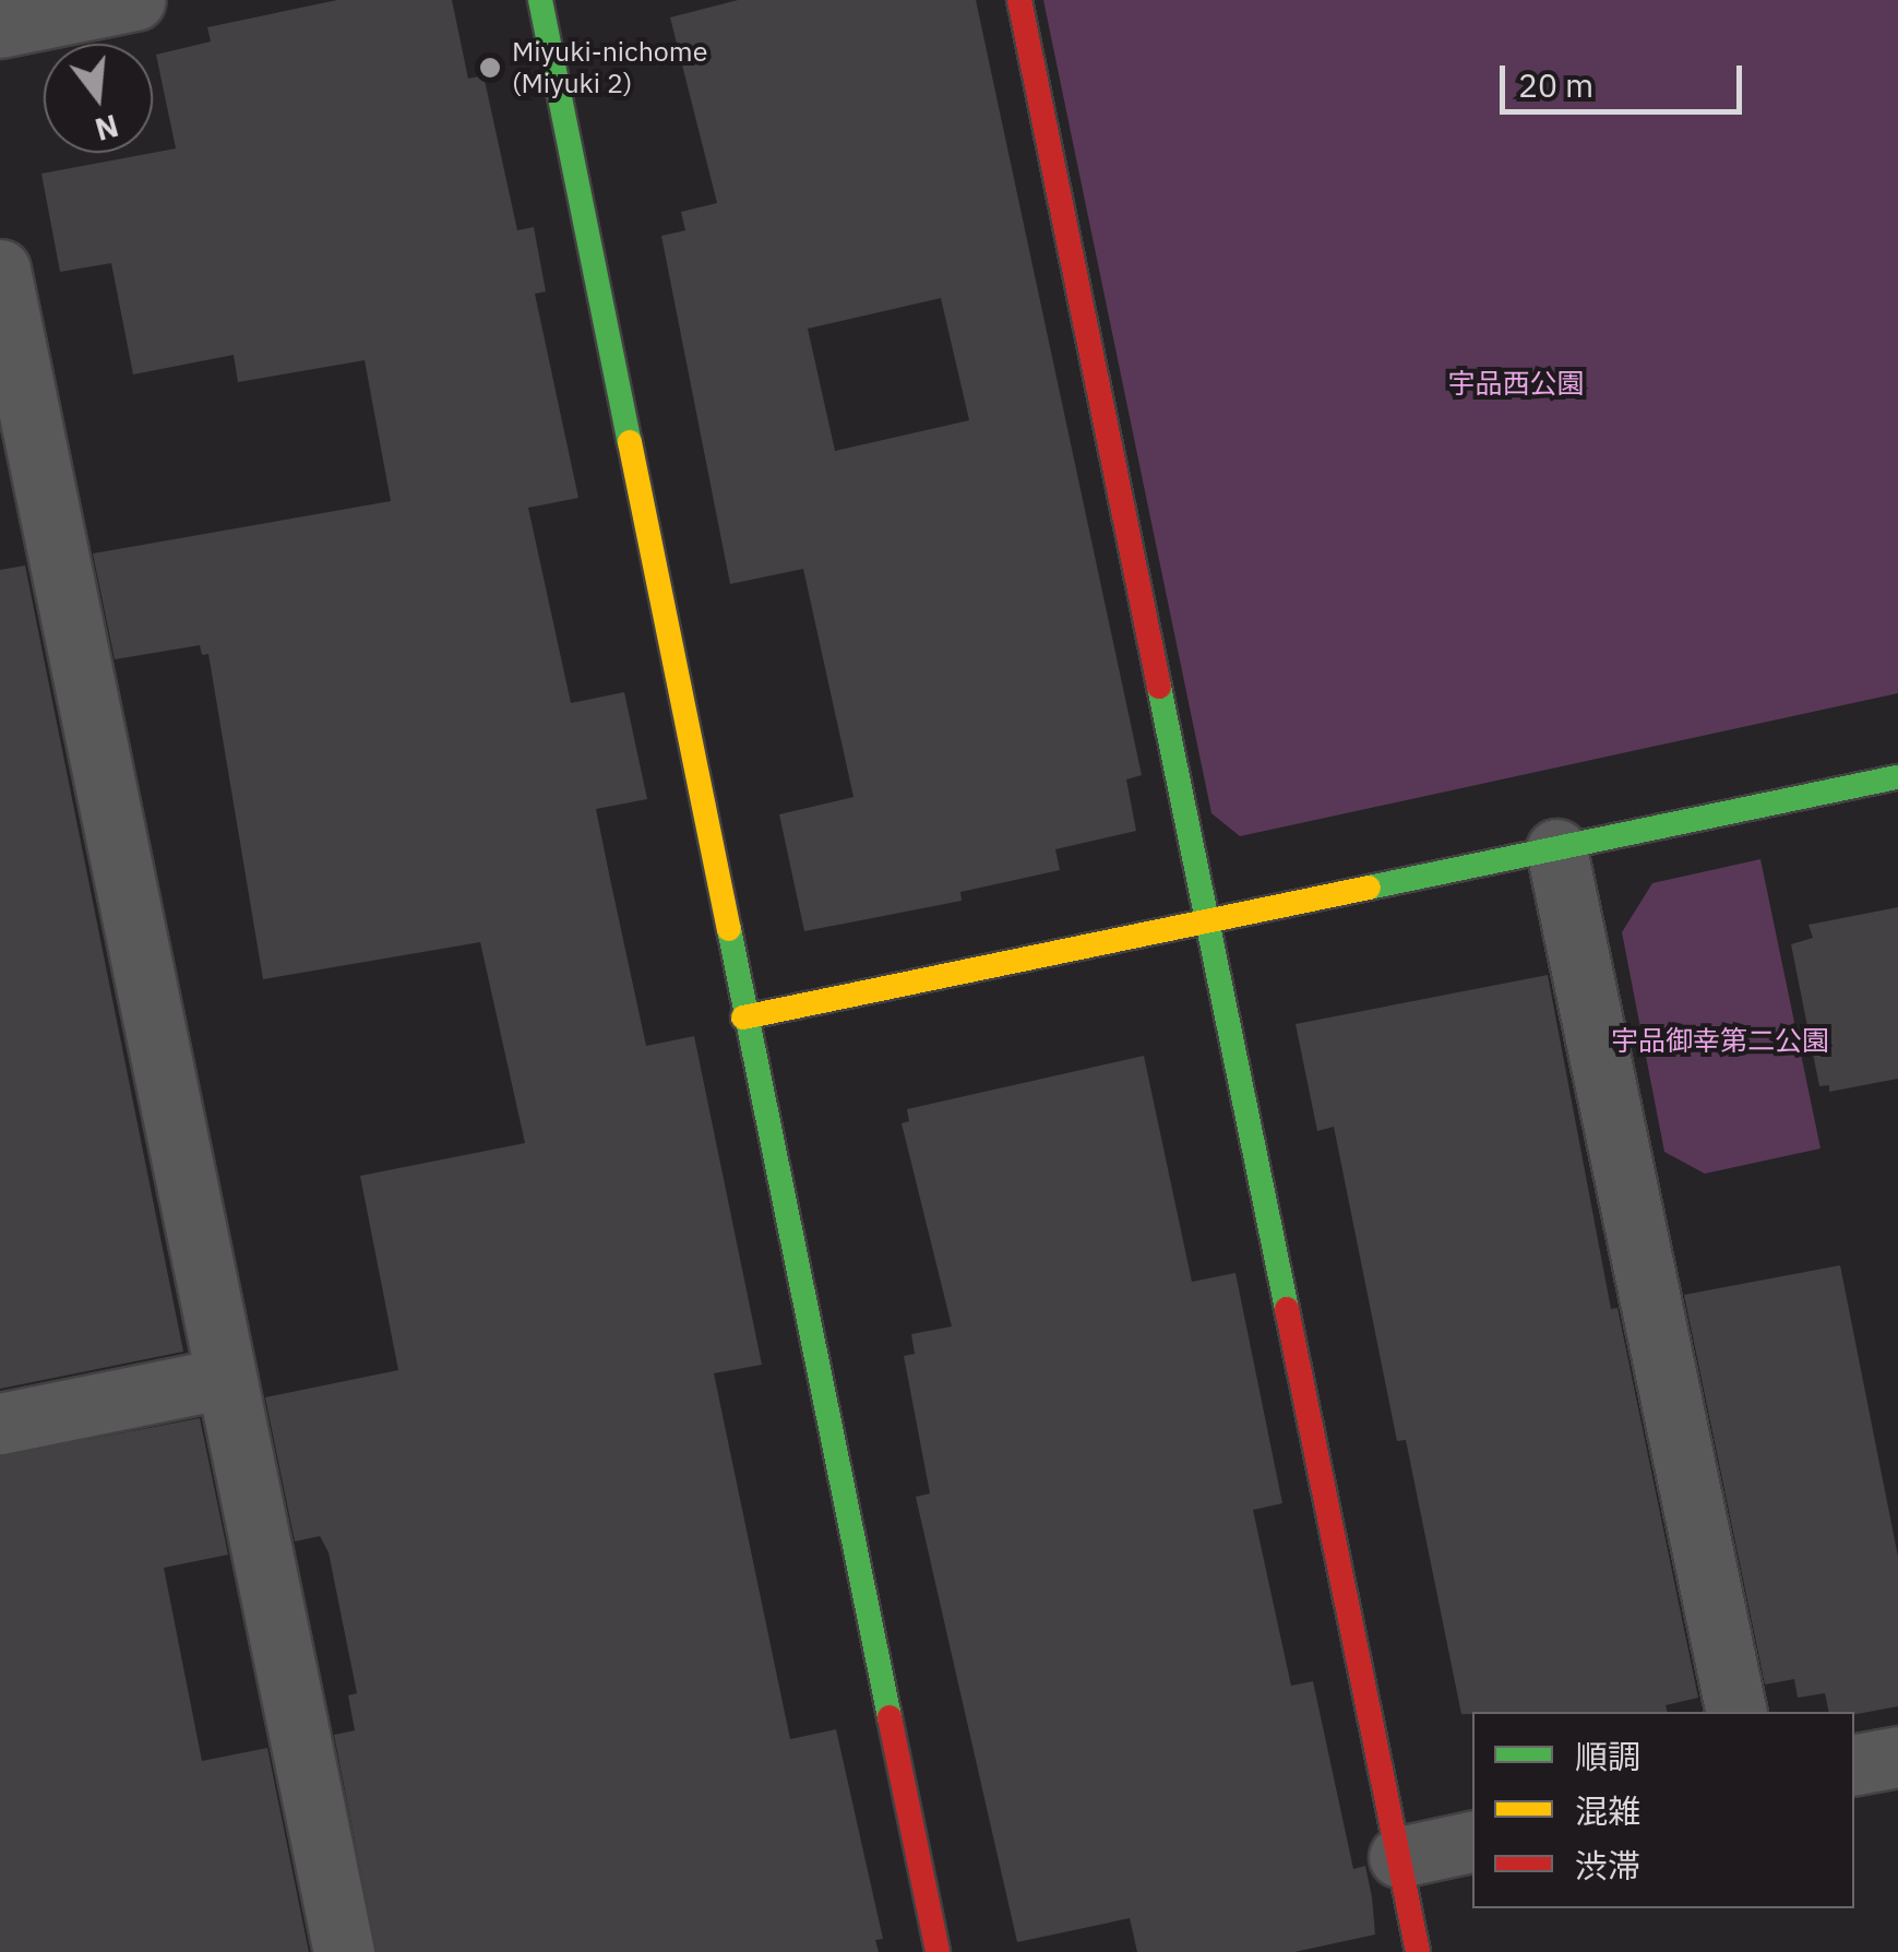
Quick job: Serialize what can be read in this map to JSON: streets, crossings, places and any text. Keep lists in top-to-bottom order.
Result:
{
  "parks": ["宇品西公園", "宇品御幸第二公園"],
  "places": ["Miyuki-nichome (Miyuki 2)"],
  "legend": ["順調", "混雑", "渋滞"],
  "scale_bar": "20 m",
  "north": "bottom"
}
